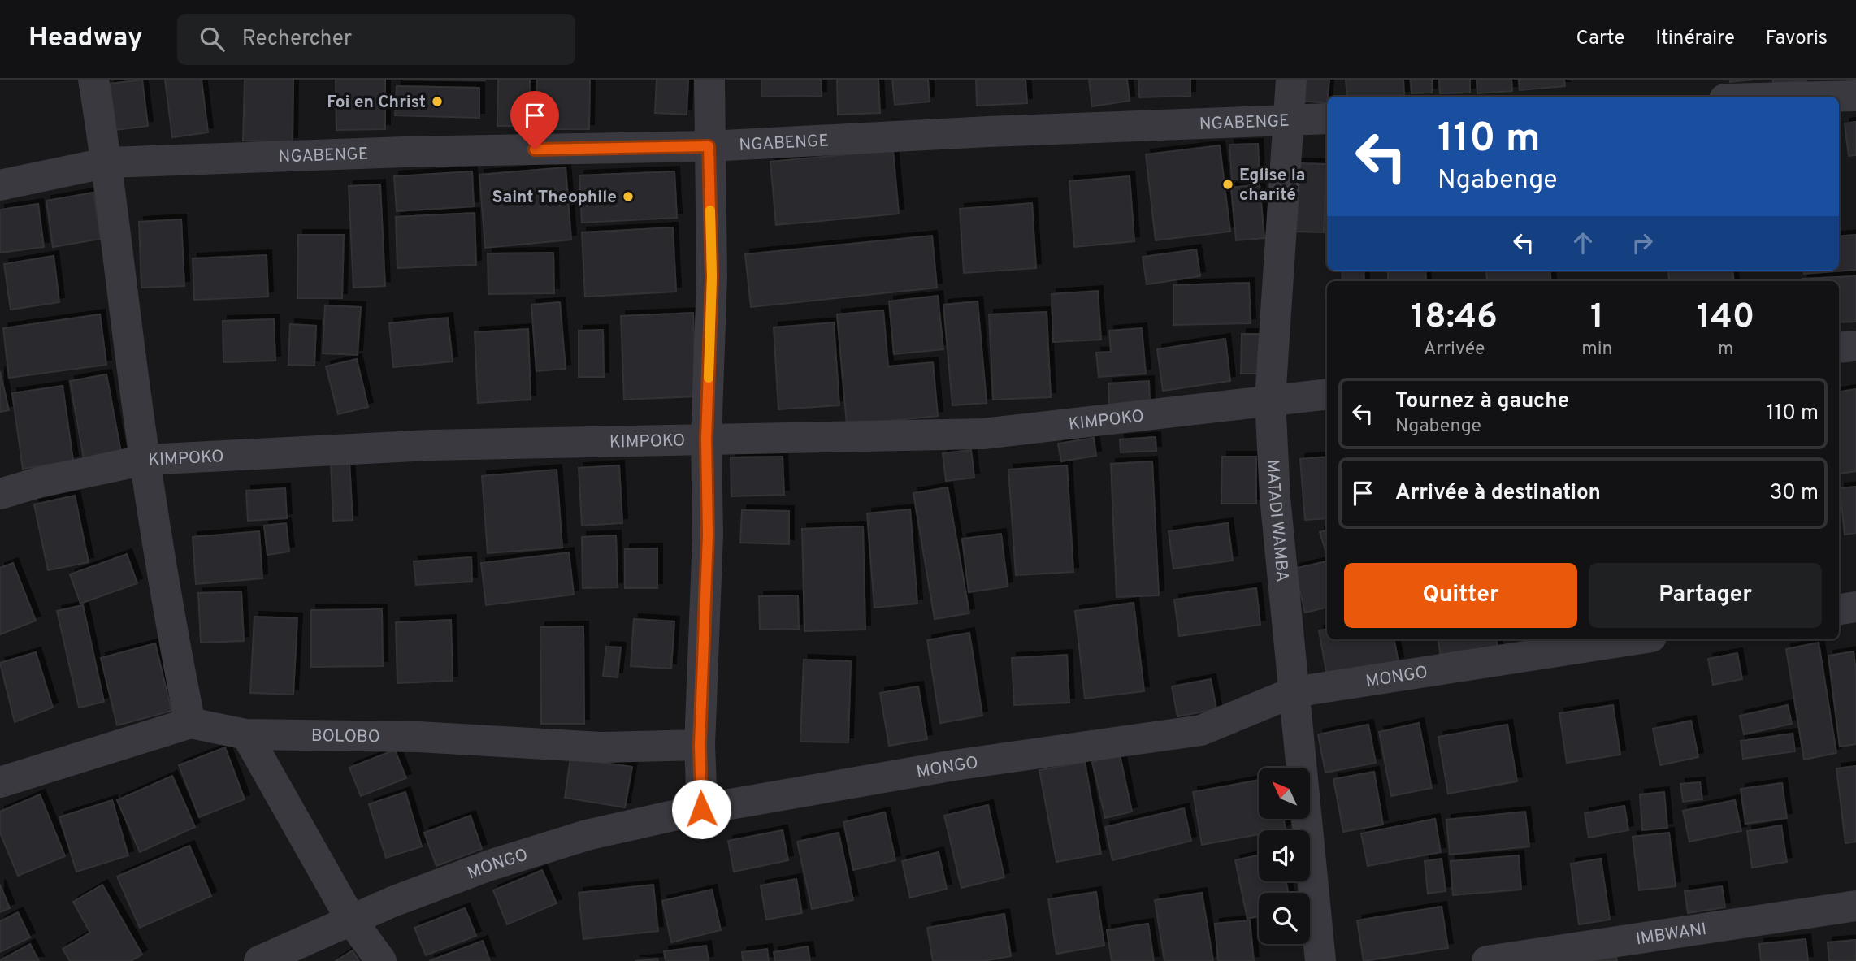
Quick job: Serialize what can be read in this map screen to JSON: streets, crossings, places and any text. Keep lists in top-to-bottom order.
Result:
{
  "streets": {
    "street": [
      "NGABENGE",
      "KIMPOKO",
      "MATADI WAMBA",
      "MONGO",
      "BOLOBO",
      "IMBWANI"
    ]
  },
  "crossings": [
    ["NGABENGE", "MATADI WAMBA"],
    ["KIMPOKO", "MATADI WAMBA"],
    ["MATADI WAMBA", "MONGO"]
  ],
  "places": ["Foi en Christ", "Eglise la charité", "Saint Theophile"],
  "north": "top left",
  "page": {
    "header": "Headway",
    "search": "Rechercher",
    "nav": ["Carte", "Itinéraire", "Favoris"],
    "turn": ["110 m", "Ngabenge"],
    "eta": [
      "18:46",
      "Arrivée",
      "1",
      "min",
      "140",
      "m"
    ],
    "list": [
      {
        "name": "Tournez à gauche",
        "note": "Ngabenge",
        "value": "110 m"
      },
      {
        "name": "Arrivée à destination",
        "value": "30 m"
      }
    ],
    "buttons": ["Quitter", "Partager"]
  }
}
